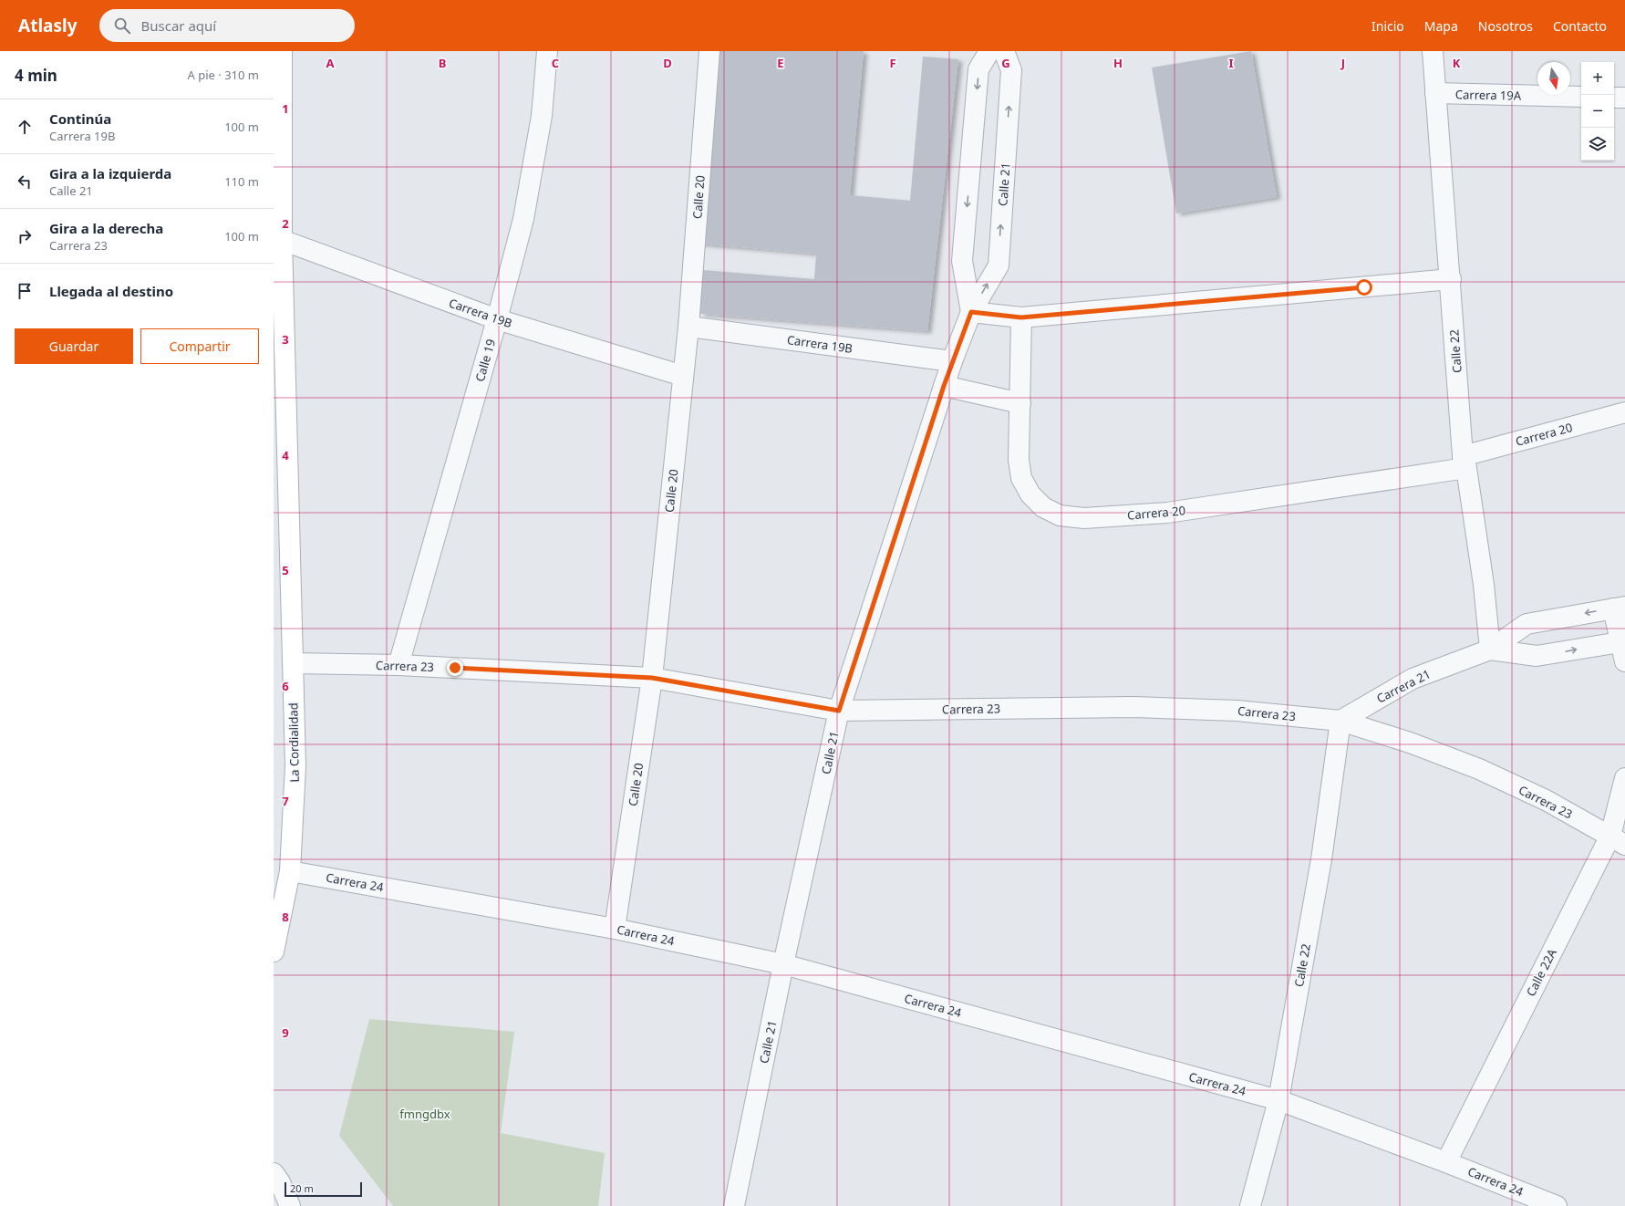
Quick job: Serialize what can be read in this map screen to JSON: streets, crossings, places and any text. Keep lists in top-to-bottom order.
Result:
{
  "streets": {
    "main road": ["La Cordialidad"],
    "street": [
      "Carrera 19A",
      "Calle 21",
      "Calle 20",
      "Carrera 19B",
      "Calle 22",
      "Calle 19",
      "Carrera 20",
      "Carrera 23",
      "Carrera 21",
      "Carrera 24",
      "Calle 22A"
    ]
  },
  "crossings": [
    ["Carrera 19A", "Calle 22"],
    ["Calle 21", "Carrera 19B"],
    ["Calle 21", "Carrera 23"],
    ["Calle 21", "Carrera 24"],
    ["Calle 20", "Carrera 19B"],
    ["Calle 20", "Carrera 23"],
    ["Calle 20", "Carrera 24"],
    ["Carrera 19B", "Calle 19"],
    ["Carrera 19B", "La Cordialidad"],
    ["Calle 22", "Carrera 20"],
    ["Calle 22", "Carrera 23"],
    ["Calle 22", "Carrera 21"],
    ["Calle 22", "Carrera 24"],
    ["Calle 19", "Carrera 23"],
    ["Carrera 23", "Carrera 21"],
    ["Carrera 23", "La Cordialidad"],
    ["Carrera 23", "Calle 22A"],
    ["La Cordialidad", "Carrera 24"],
    ["Carrera 24", "Calle 22A"]
  ],
  "parks": ["fmngdbx"],
  "scale_bar": "20 m",
  "north": "bottom",
  "page": {
    "header": "Atlasly",
    "search": "Buscar aquí",
    "nav": [
      "Inicio",
      "Mapa",
      "Nosotros",
      "Contacto"
    ],
    "heading": ["4 min", "A pie · 310 m"],
    "map_buttons": ["+", "−"],
    "list": [
      ["Continúa", "Carrera 19B", "100 m"],
      ["Gira a la izquierda", "Calle 21", "110 m"],
      ["Gira a la derecha", "Carrera 23", "100 m"],
      "Llegada al destino"
    ],
    "buttons": ["Guardar", "Compartir"],
    "scale": "20 m"
  },
  "grid": {
    "columns": [
      "A",
      "B",
      "C",
      "D",
      "E",
      "F",
      "G",
      "H",
      "I",
      "J",
      "K"
    ],
    "rows": [
      "1",
      "2",
      "3",
      "4",
      "5",
      "6",
      "7",
      "8",
      "9"
    ]
  }
}
